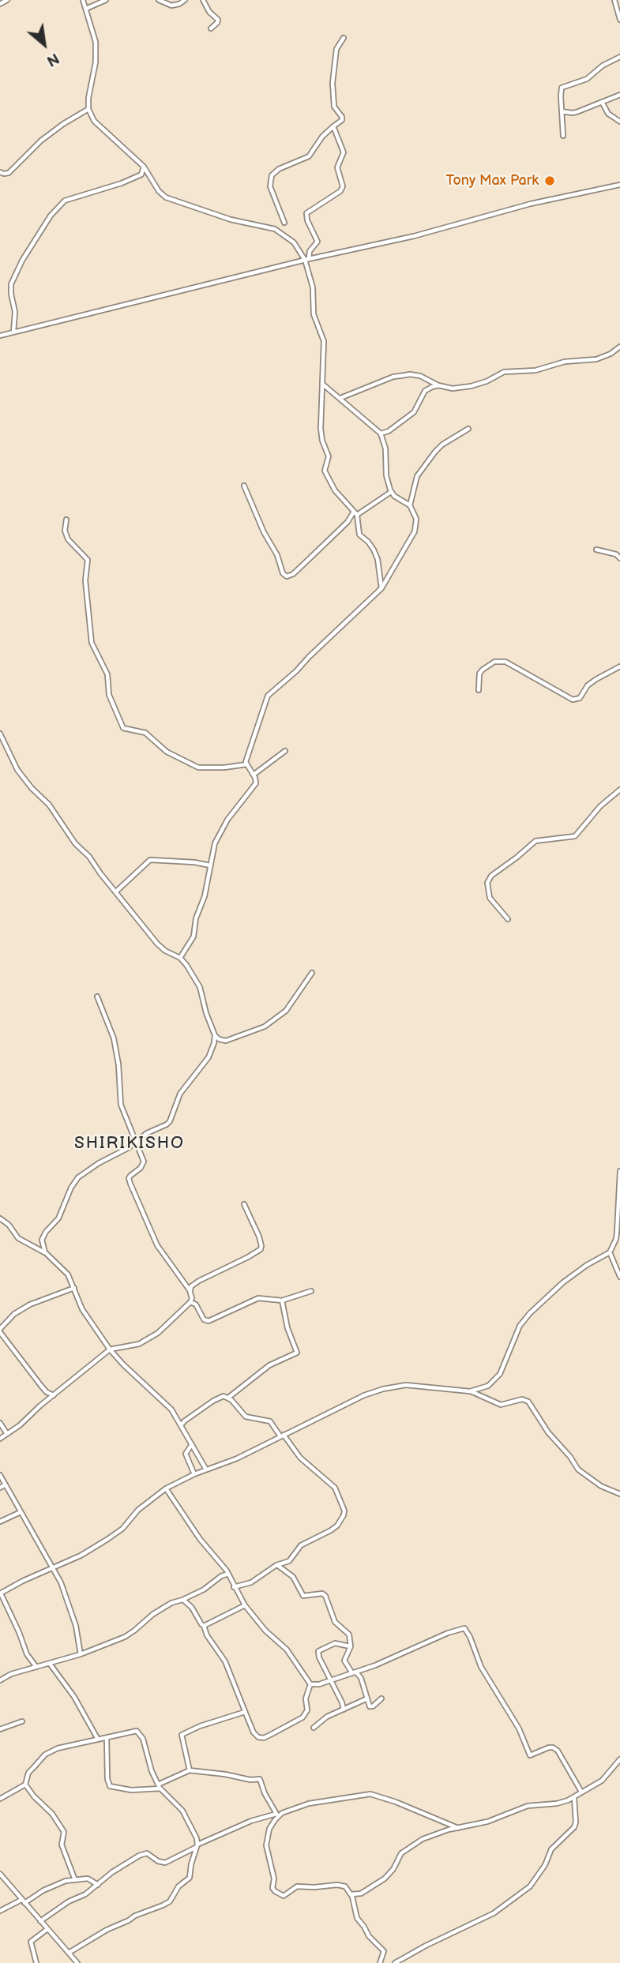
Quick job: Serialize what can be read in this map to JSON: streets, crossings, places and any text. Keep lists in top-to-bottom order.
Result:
{
  "districts": ["SHIRIKISHO"],
  "places": ["Tony Max Park"],
  "north": "bottom right"
}
